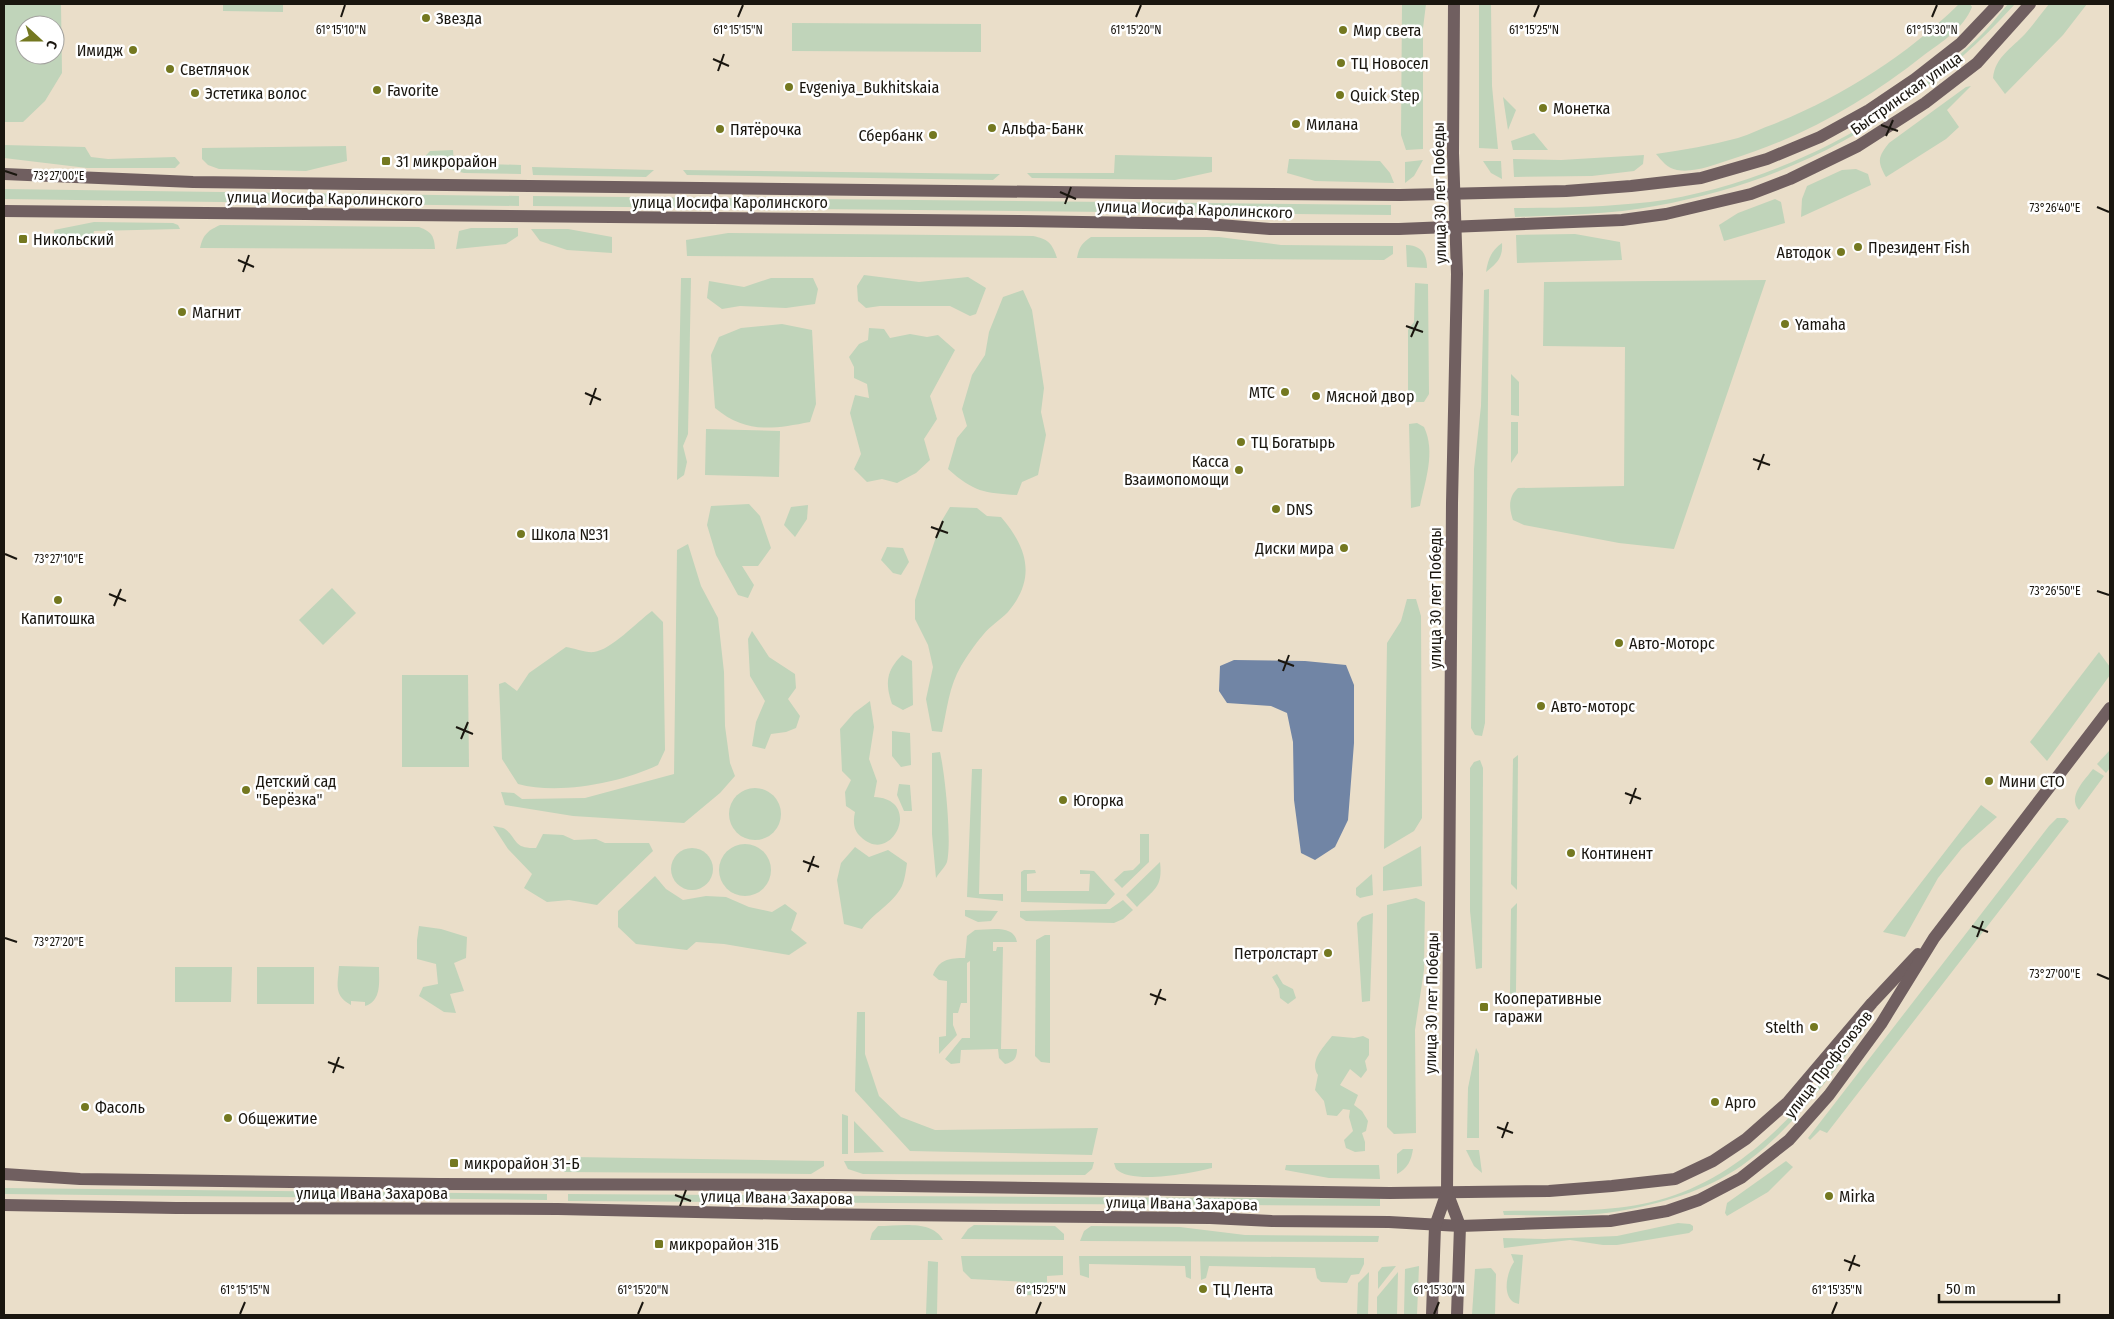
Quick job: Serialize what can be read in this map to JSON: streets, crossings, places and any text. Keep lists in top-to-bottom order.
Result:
{
  "streets": {
    "main road": [
      "Быстринская улица",
      "улица 30 лет Победы",
      "улица Иосифа Каролинского",
      "улица Профсоюзов",
      "улица Ивана Захарова"
    ]
  },
  "crossings": [
    ["Быстринская улица", "улица 30 лет Победы"],
    ["Быстринская улица", "улица Иосифа Каролинского"],
    ["улица 30 лет Победы", "улица Иосифа Каролинского"],
    ["улица 30 лет Победы", "улица Профсоюзов"],
    ["улица 30 лет Победы", "улица Ивана Захарова"],
    ["улица Профсоюзов", "улица Ивана Захарова"]
  ],
  "places": {
    "other": [
      "Звезда",
      "Мир света",
      "Имидж",
      "ТЦ Новосел",
      "Светлячок",
      "Evgeniya_Bukhitskaia",
      "Favorite",
      "Эстетика волос",
      "Quick Step",
      "Монетка",
      "Милана",
      "Альфа-Банк",
      "Пятёрочка",
      "Сбербанк",
      "Президент Fish",
      "Автодок",
      "Магнит",
      "Yamaha",
      "МТС",
      "Мясной двор",
      "ТЦ Богатырь",
      "Касса Взаимопомощи",
      "DNS",
      "Школа №31",
      "Диски мира",
      "Капитошка",
      "Авто-Моторс",
      "Авто-моторс",
      "Мини СТО",
      "Детский сад \"Берёзка\"",
      "Югорка",
      "Континент",
      "Петролстарт",
      "Stelth",
      "Арго",
      "Фасоль",
      "Общежитие",
      "Mirka",
      "ТЦ Лента"
    ],
    "transit": [
      "31 микрорайон",
      "Никольский",
      "Кооперативные гаражи",
      "микрорайон 31-Б",
      "микрорайон 31Б"
    ]
  },
  "scale_bar": "50 m",
  "north": "right",
  "coordinates": [
    "61°15'20\"N",
    "61°15'25\"N",
    "61°15'10\"N",
    "61°15'15\"N",
    "61°15'30\"N",
    "73°27'00\"E",
    "73°26'40\"E",
    "73°27'10\"E",
    "73°26'50\"E",
    "73°27'20\"E",
    "61°15'35\"N"
  ]
}
